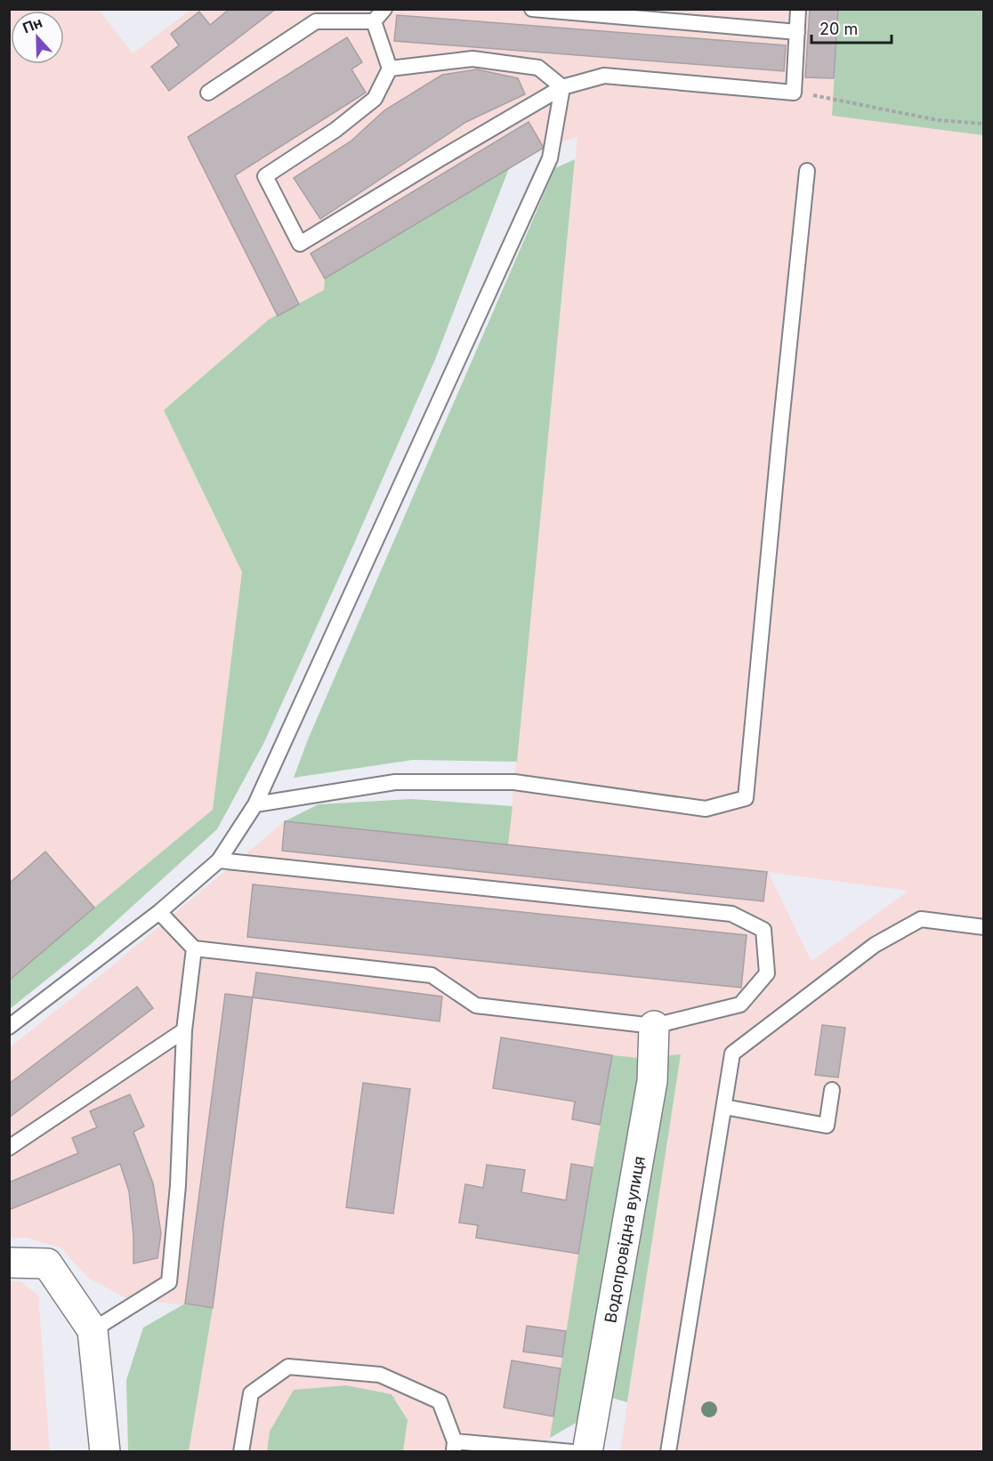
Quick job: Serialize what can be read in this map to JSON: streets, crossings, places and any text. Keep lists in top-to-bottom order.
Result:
{
  "streets": {
    "street": ["Водопровідна вулиця"]
  },
  "scale_bar": "20 m",
  "north": "top"
}
